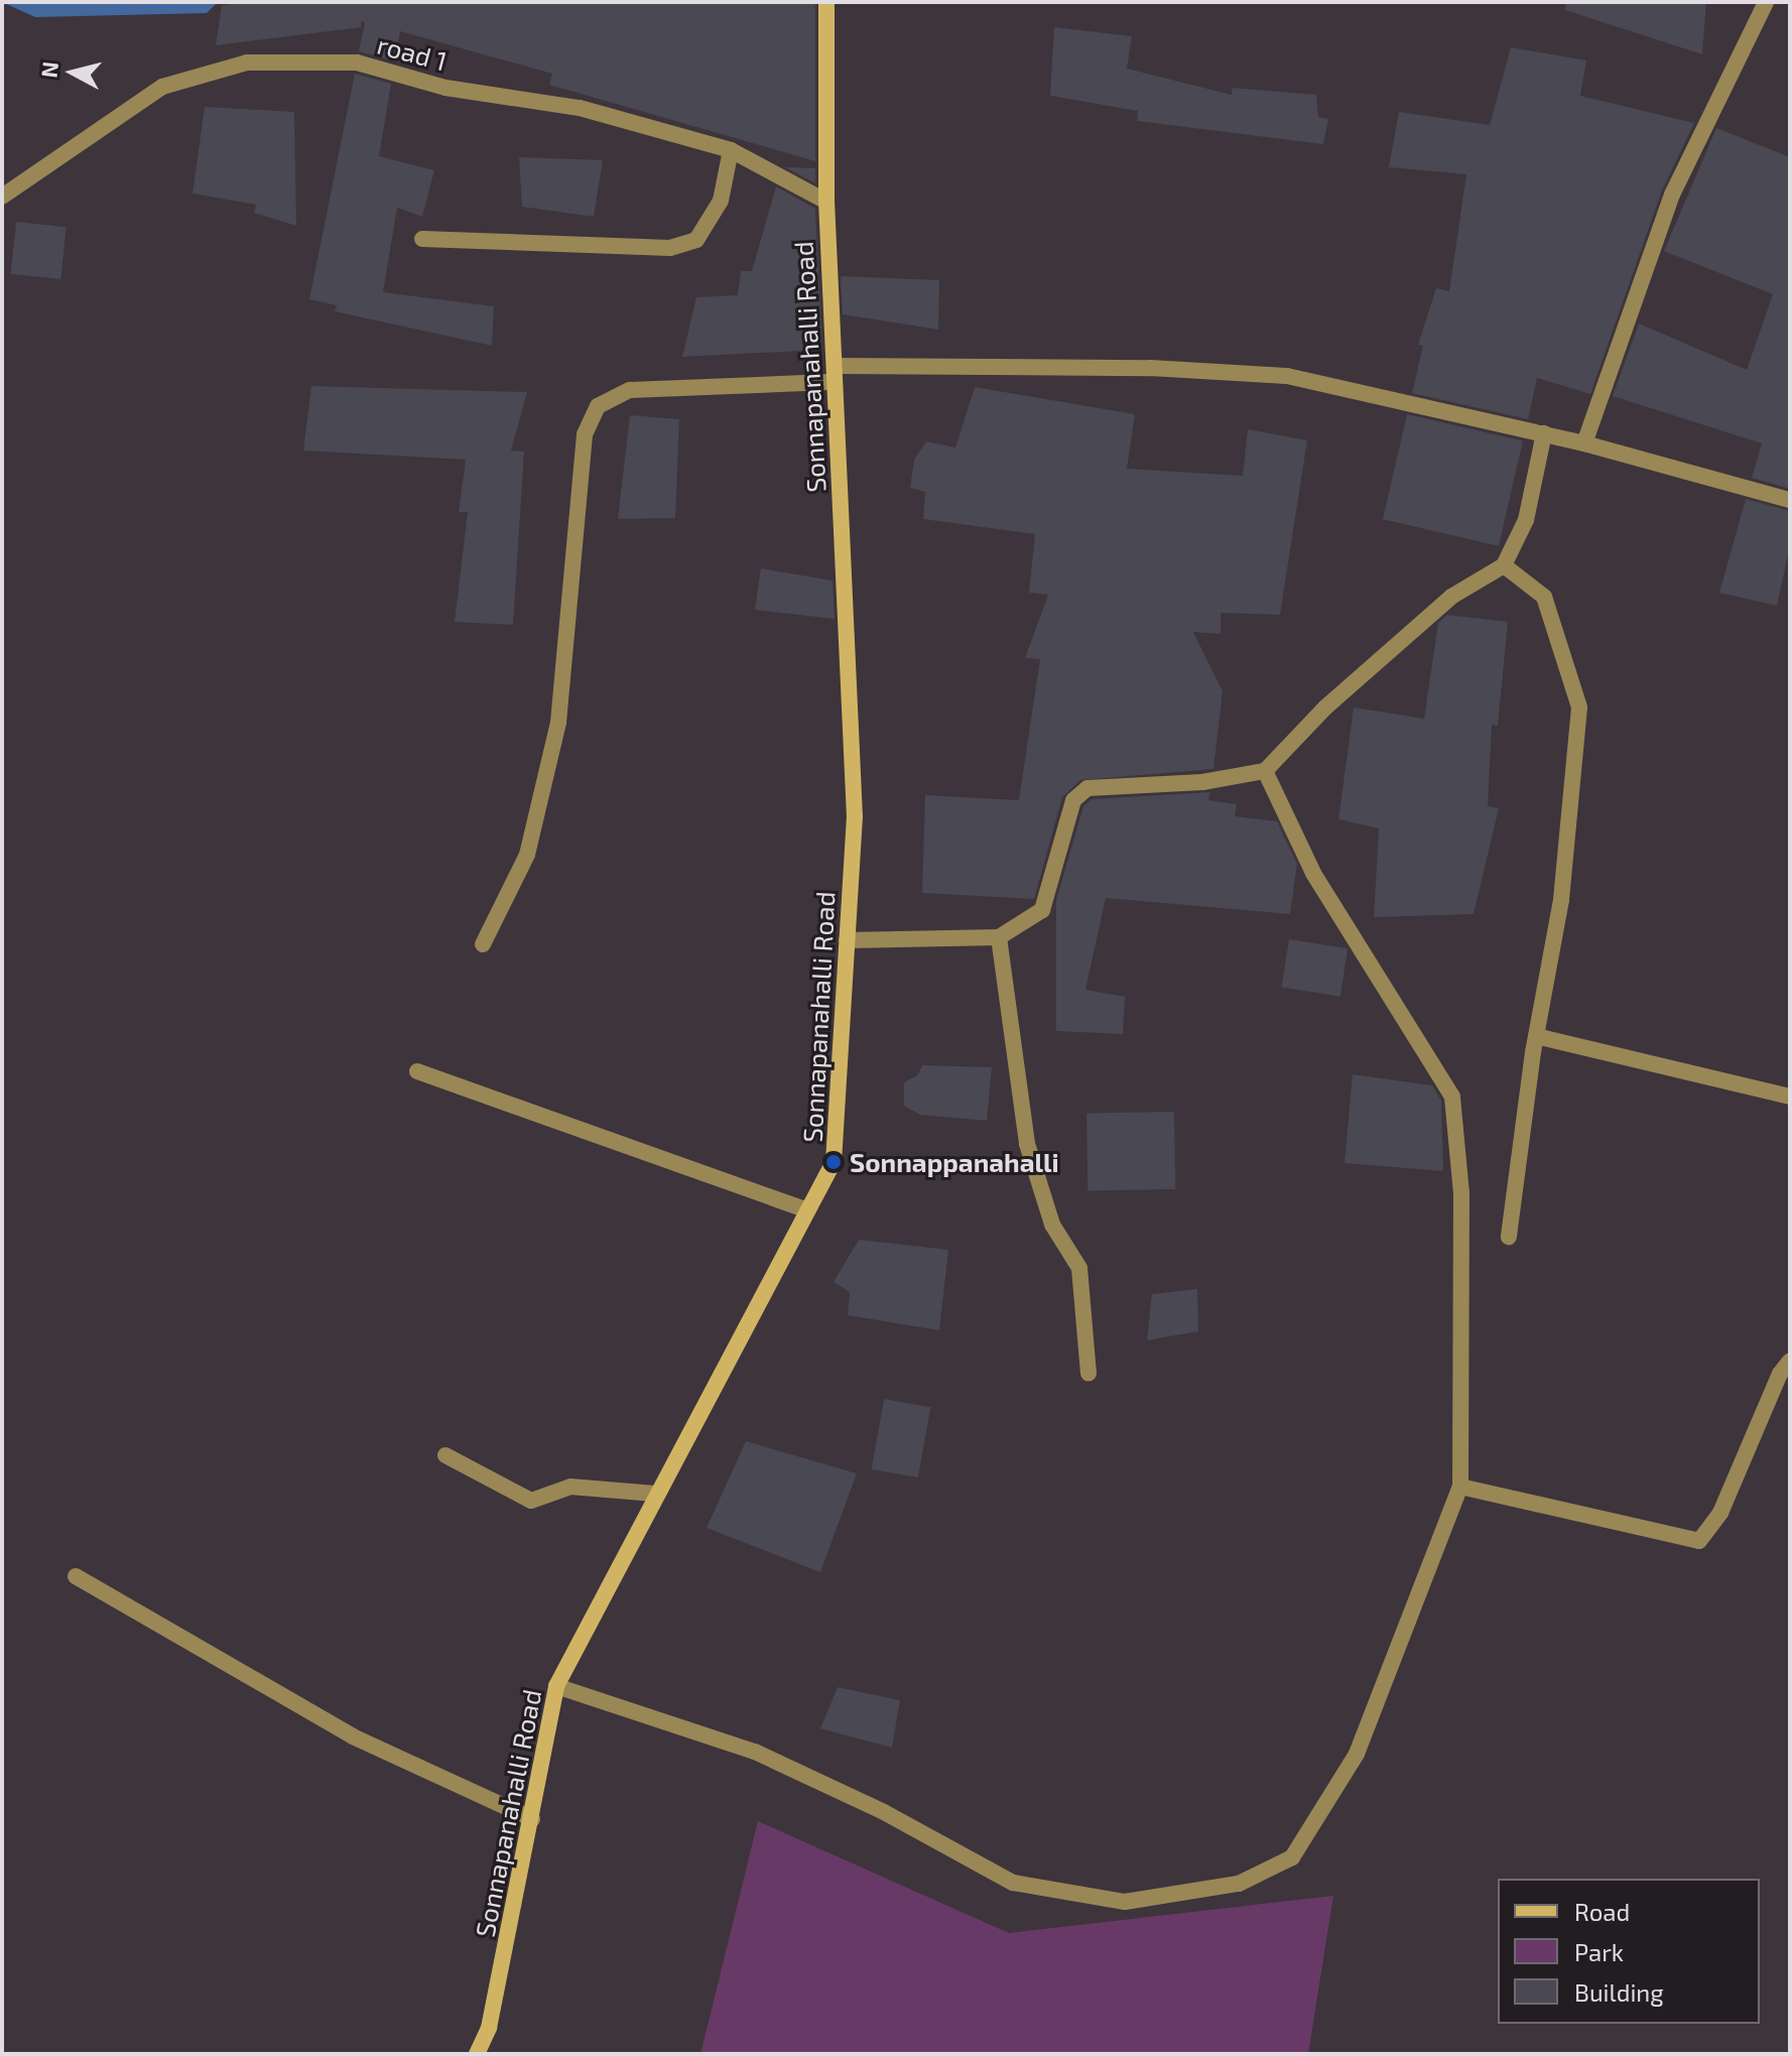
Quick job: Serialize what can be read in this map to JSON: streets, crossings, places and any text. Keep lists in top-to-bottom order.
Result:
{
  "streets": {
    "street": ["road 1", "Sonnapanahalli Road"]
  },
  "crossings": [
    ["road 1", "Sonnapanahalli Road"]
  ],
  "places": ["Sonnappanahalli"],
  "legend": ["Road", "Park", "Building"],
  "north": "left"
}
